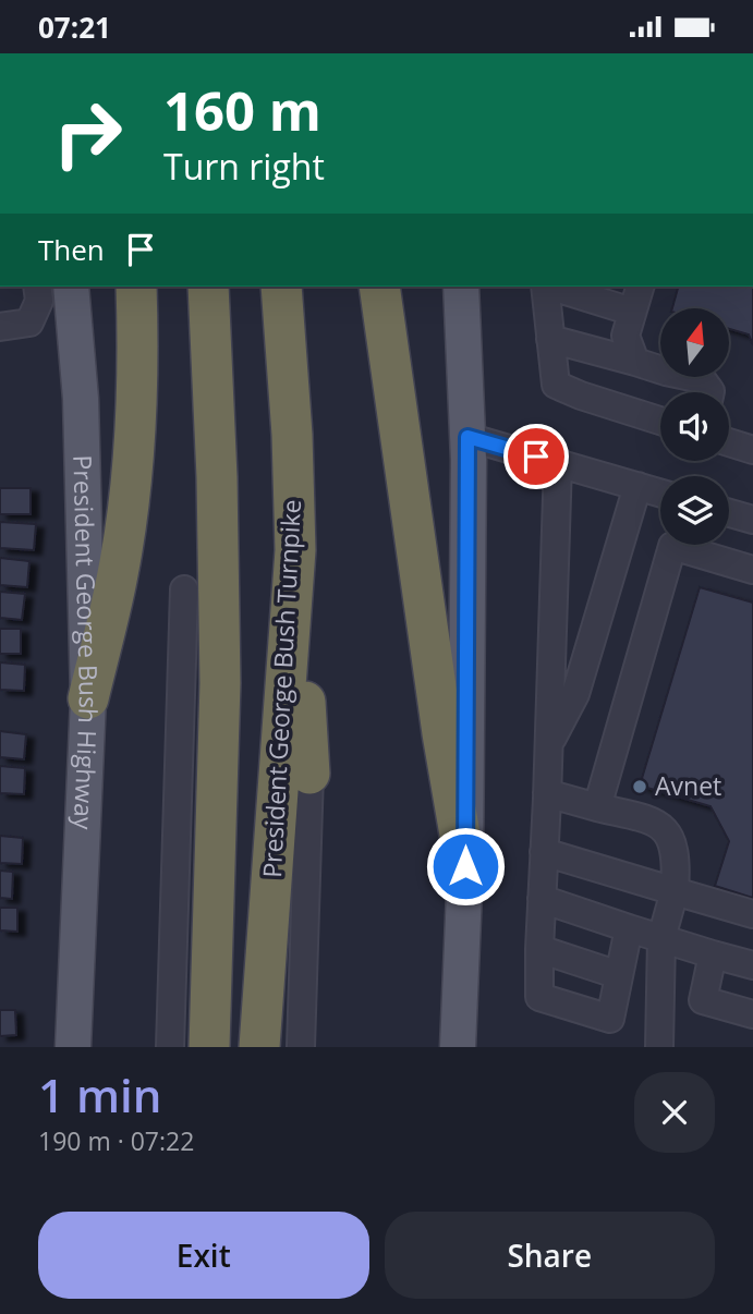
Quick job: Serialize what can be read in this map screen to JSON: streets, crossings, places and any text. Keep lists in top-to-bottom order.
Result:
{
  "streets": {
    "highway": ["President George Bush Turnpike"],
    "main road": ["President George Bush Highway"]
  },
  "places": ["Avnet"],
  "north": "top",
  "page": {
    "status": "07:21",
    "turn": ["160 m", "Turn right"],
    "then": "Then",
    "heading": ["1 min", "190 m · 07:22"],
    "buttons": ["Exit", "Share"]
  }
}
